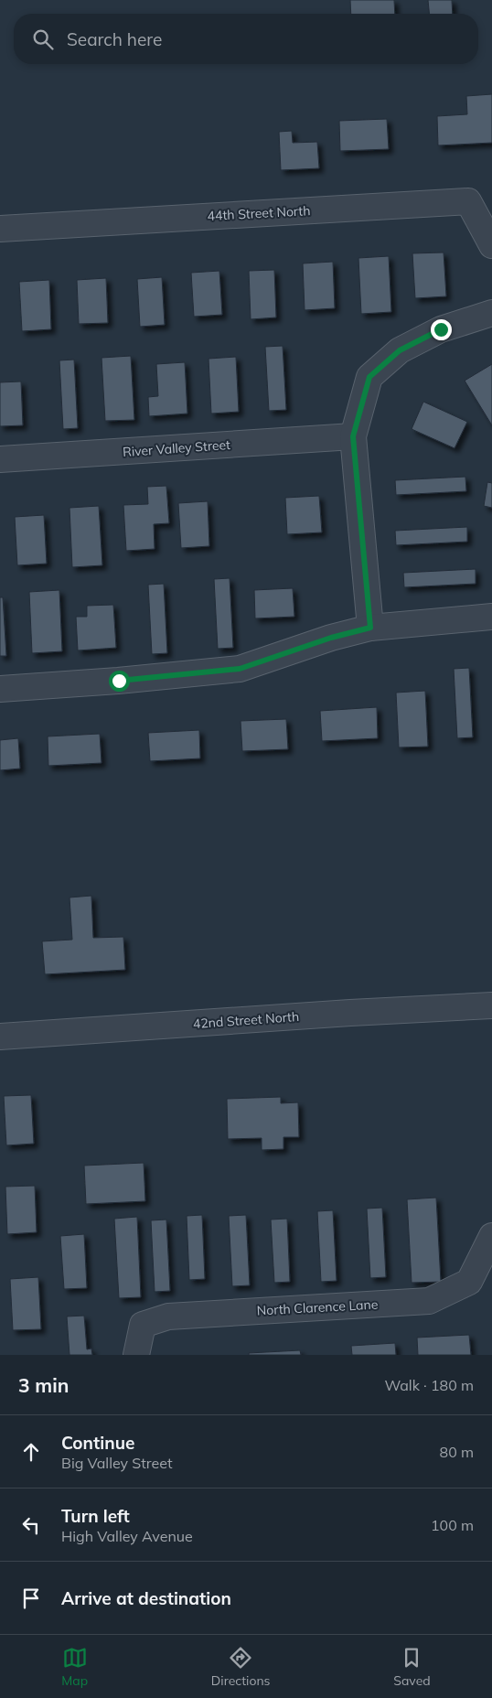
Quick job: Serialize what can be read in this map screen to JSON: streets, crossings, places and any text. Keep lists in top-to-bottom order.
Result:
{
  "streets": {
    "street": [
      "44th Street North",
      "River Valley Street",
      "42nd Street North",
      "North Clarence Lane"
    ]
  },
  "page": {
    "search": "Search here",
    "heading": ["3 min", "Walk · 180 m"],
    "list": [
      ["Continue", "Big Valley Street", "80 m"],
      ["Turn left", "High Valley Avenue", "100 m"],
      "Arrive at destination"
    ],
    "nav": ["Map", "Directions", "Saved"]
  }
}
